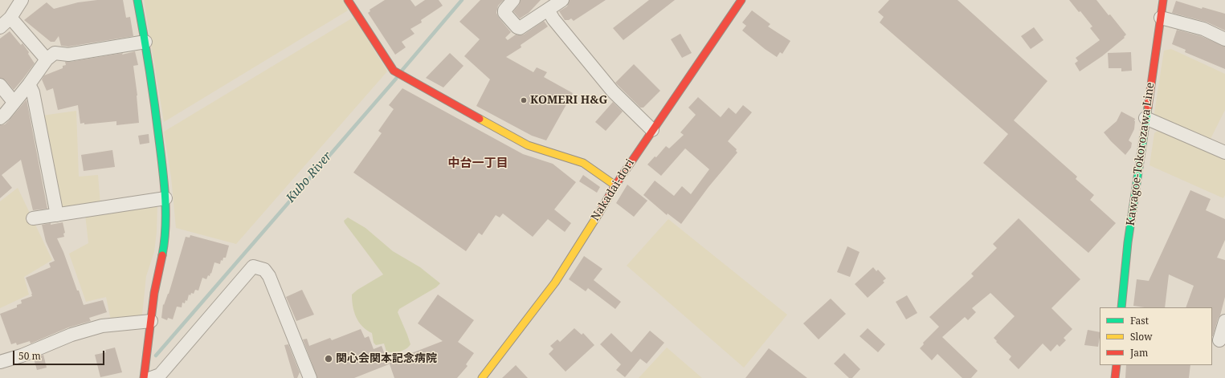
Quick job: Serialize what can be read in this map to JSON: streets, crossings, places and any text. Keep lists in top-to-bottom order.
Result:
{
  "streets": {
    "street": ["Kawagoe-Tokorozawa Line", "Nakadai-dori"]
  },
  "districts": ["中台一丁目"],
  "water": ["Kubo River"],
  "places": ["KOMERI H&G", "関心会関本記念病院"],
  "legend": ["Fast", "Slow", "Jam"],
  "scale_bar": "50 m"
}
